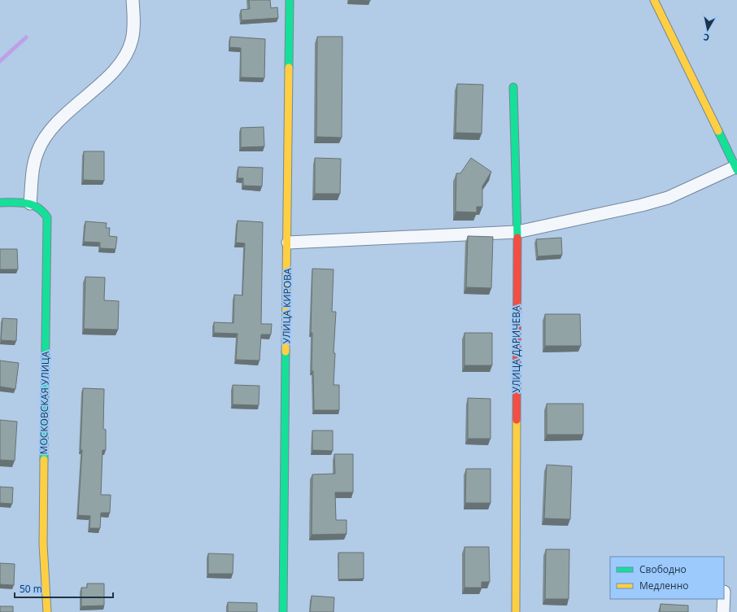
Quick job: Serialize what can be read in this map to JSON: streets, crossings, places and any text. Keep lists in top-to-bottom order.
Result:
{
  "streets": {
    "street": ["УЛИЦА КИРОВА", "УЛИЦА ДАРИЧЕВА", "МОСКОВСКАЯ УЛИЦА"]
  },
  "legend": ["Свободно", "Медленно"],
  "scale_bar": "50 m",
  "north": "bottom"
}
